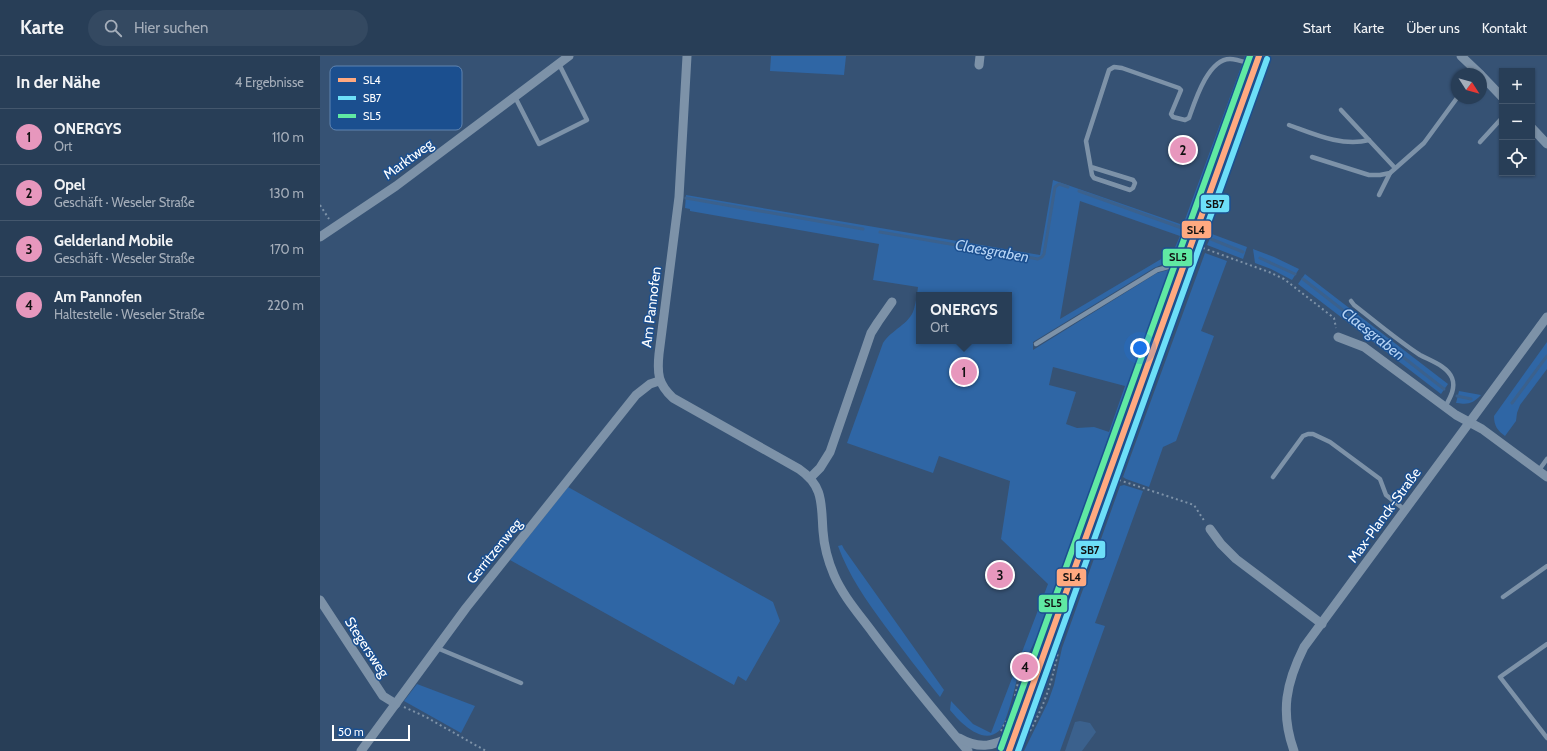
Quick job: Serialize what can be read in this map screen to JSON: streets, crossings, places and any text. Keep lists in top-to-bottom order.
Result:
{
  "streets": {
    "street": [
      "Marktweg",
      "Am Pannofen",
      "Max-Planck-Straße",
      "Gerritzenweg",
      "Stegersweg"
    ]
  },
  "crossings": [
    ["Am Pannofen", "Gerritzenweg"],
    ["Gerritzenweg", "Stegersweg"]
  ],
  "water": ["Claesgraben"],
  "lines": ["transit line SL4", "transit line SL5", "transit line SB7"],
  "legend": ["SL4", "SB7", "SL5"],
  "scale_bar": "50 m",
  "north": "bottom right",
  "page": {
    "header": "Karte",
    "search": "Hier suchen",
    "nav": [
      "Start",
      "Karte",
      "Über uns",
      "Kontakt"
    ],
    "heading": ["In der Nähe", "4 Ergebnisse"],
    "map_buttons": ["+", "−"],
    "list": [
      {
        "mark": "1",
        "name": "ONERGYS",
        "note": "Ort",
        "value": "110 m"
      },
      {
        "mark": "2",
        "name": "Opel",
        "note": "Geschäft · Weseler Straße",
        "value": "130 m"
      },
      {
        "mark": "3",
        "name": "Gelderland Mobile",
        "note": "Geschäft · Weseler Straße",
        "value": "170 m"
      },
      {
        "mark": "4",
        "name": "Am Pannofen",
        "note": "Haltestelle · Weseler Straße",
        "value": "220 m"
      }
    ],
    "pins": [
      "2",
      "1",
      "3",
      "4"
    ],
    "popup": ["ONERGYS", "Ort"],
    "scale": "50 m"
  }
}
